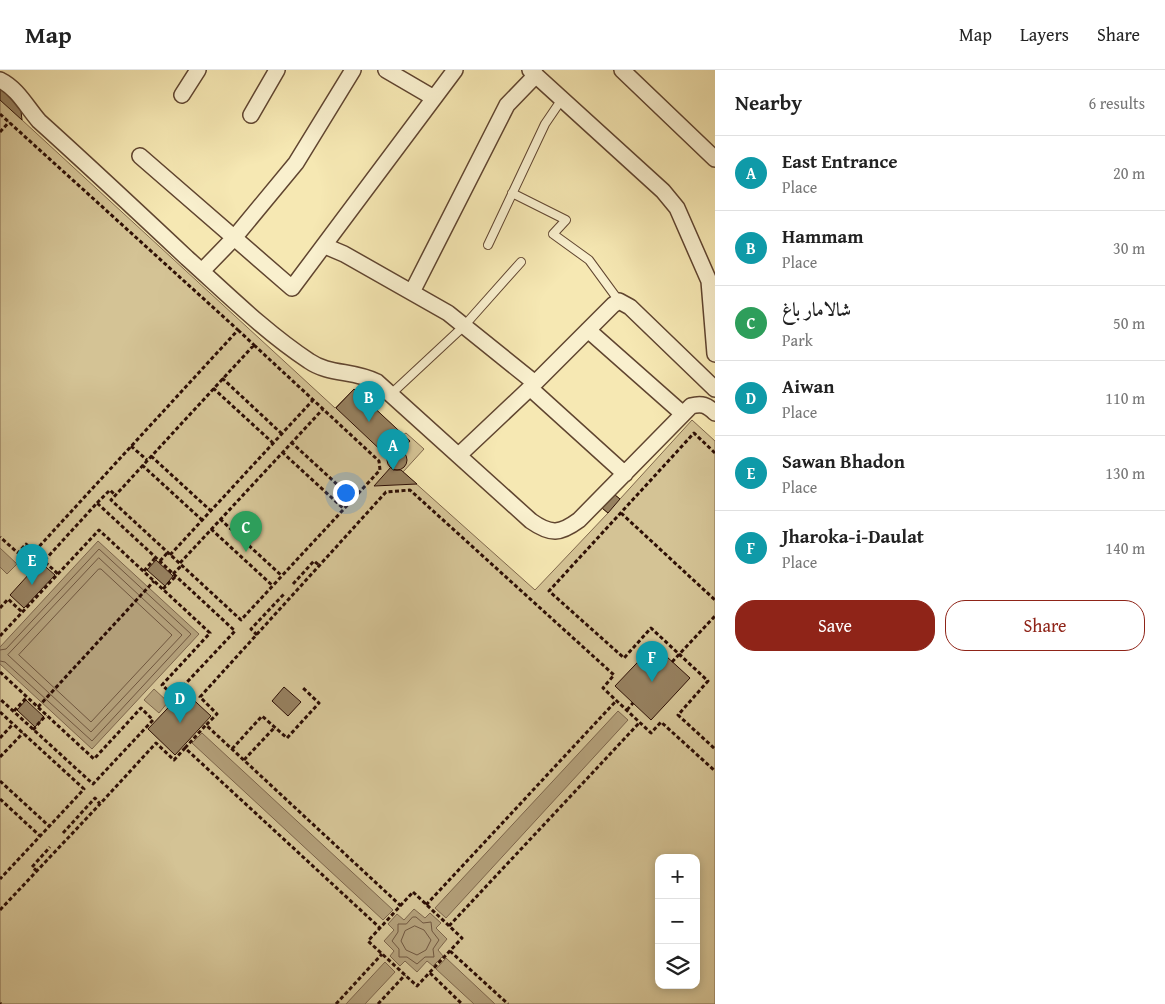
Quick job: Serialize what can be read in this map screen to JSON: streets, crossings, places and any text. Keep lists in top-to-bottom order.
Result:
{
  "page": {
    "header": "Map",
    "nav": ["Map", "Layers", "Share"],
    "heading": ["Nearby", "6 results"],
    "list": [
      {
        "mark": "A",
        "name": "East Entrance",
        "note": "Place",
        "value": "20 m"
      },
      {
        "mark": "B",
        "name": "Hammam",
        "note": "Place",
        "value": "30 m"
      },
      {
        "mark": "C",
        "name": "شالامار باغ",
        "note": "Park",
        "value": "50 m"
      },
      {
        "mark": "D",
        "name": "Aiwan",
        "note": "Place",
        "value": "110 m"
      },
      {
        "mark": "E",
        "name": "Sawan Bhadon",
        "note": "Place",
        "value": "130 m"
      },
      {
        "mark": "F",
        "name": "Jharoka-i-Daulat",
        "note": "Place",
        "value": "140 m"
      }
    ],
    "pins": [
      "B",
      "A",
      "C",
      "E",
      "F",
      "D"
    ],
    "buttons": ["Save", "Share"],
    "map_buttons": ["+", "−"]
  }
}
